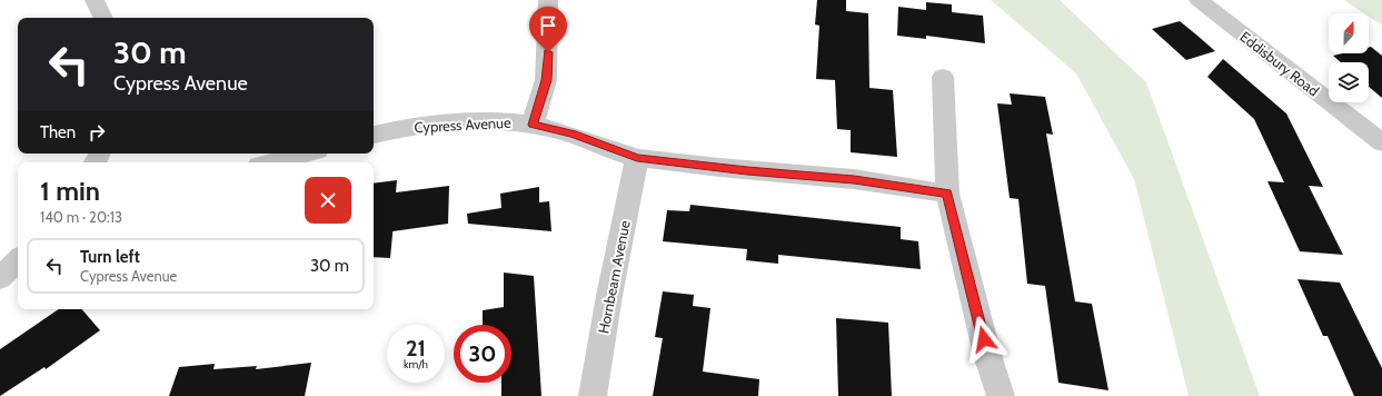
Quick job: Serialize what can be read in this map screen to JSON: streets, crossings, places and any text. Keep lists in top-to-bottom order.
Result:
{
  "streets": {
    "street": ["Eddisbury Road", "Cypress Avenue", "Hornbeam Avenue"]
  },
  "crossings": [
    ["Cypress Avenue", "Hornbeam Avenue"]
  ],
  "north": "top",
  "page": {
    "turn": ["30 m", "Cypress Avenue"],
    "then": "Then",
    "heading": ["1 min", "140 m · 20:13"],
    "list": [
      {
        "name": "Turn left",
        "note": "Cypress Avenue",
        "value": "30 m"
      }
    ],
    "speed": "21 km/h",
    "limit": "30"
  }
}
